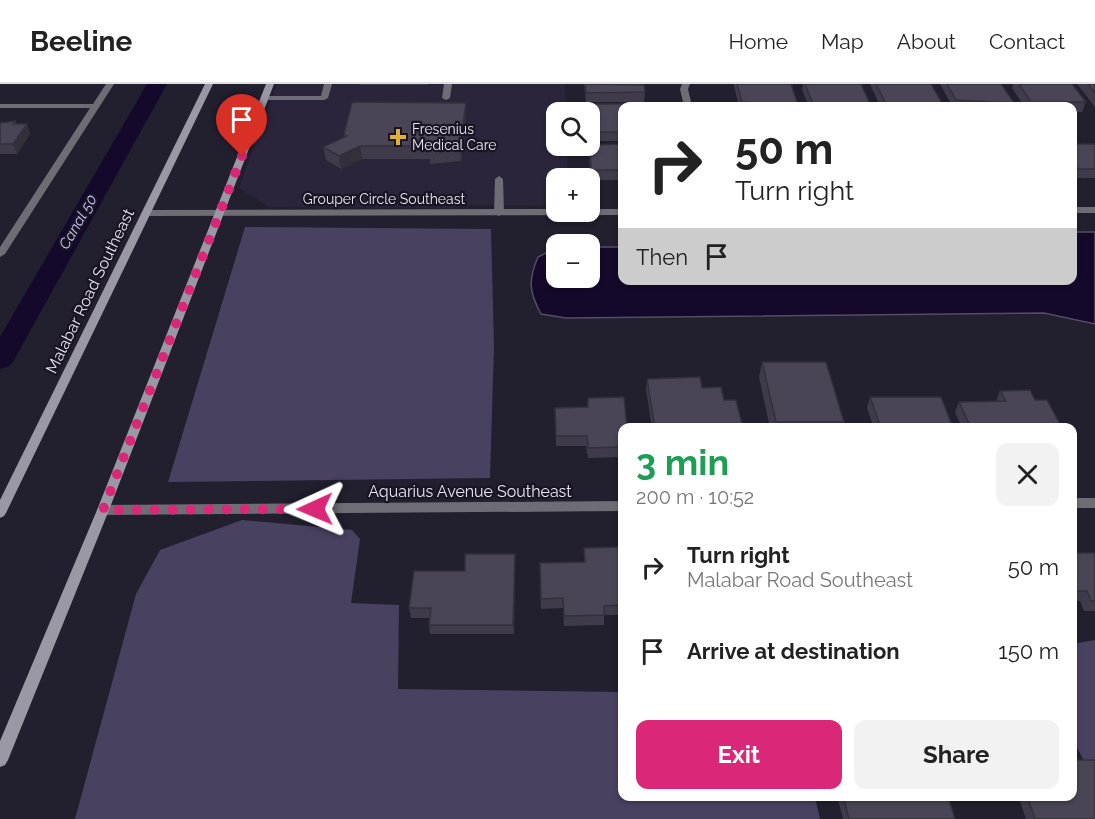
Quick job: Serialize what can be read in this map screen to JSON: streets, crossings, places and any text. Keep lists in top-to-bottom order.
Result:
{
  "streets": {
    "main road": ["Malabar Road Southeast"],
    "street": ["Grouper Circle Southeast", "Aquarius Avenue Southeast"]
  },
  "crossings": [
    ["Grouper Circle Southeast", "Malabar Road Southeast"]
  ],
  "water": ["Canal 50"],
  "places": {
    "health": ["Fresenius Medical Care"]
  },
  "page": {
    "header": "Beeline",
    "nav": [
      "Home",
      "Map",
      "About",
      "Contact"
    ],
    "map_buttons": ["+", "−"],
    "turn": ["50 m", "Turn right"],
    "then": "Then",
    "heading": ["3 min", "200 m · 10:52"],
    "list": [
      {
        "name": "Turn right",
        "note": "Malabar Road Southeast",
        "value": "50 m"
      },
      {
        "name": "Arrive at destination",
        "value": "150 m"
      }
    ],
    "buttons": ["Exit", "Share"]
  }
}
